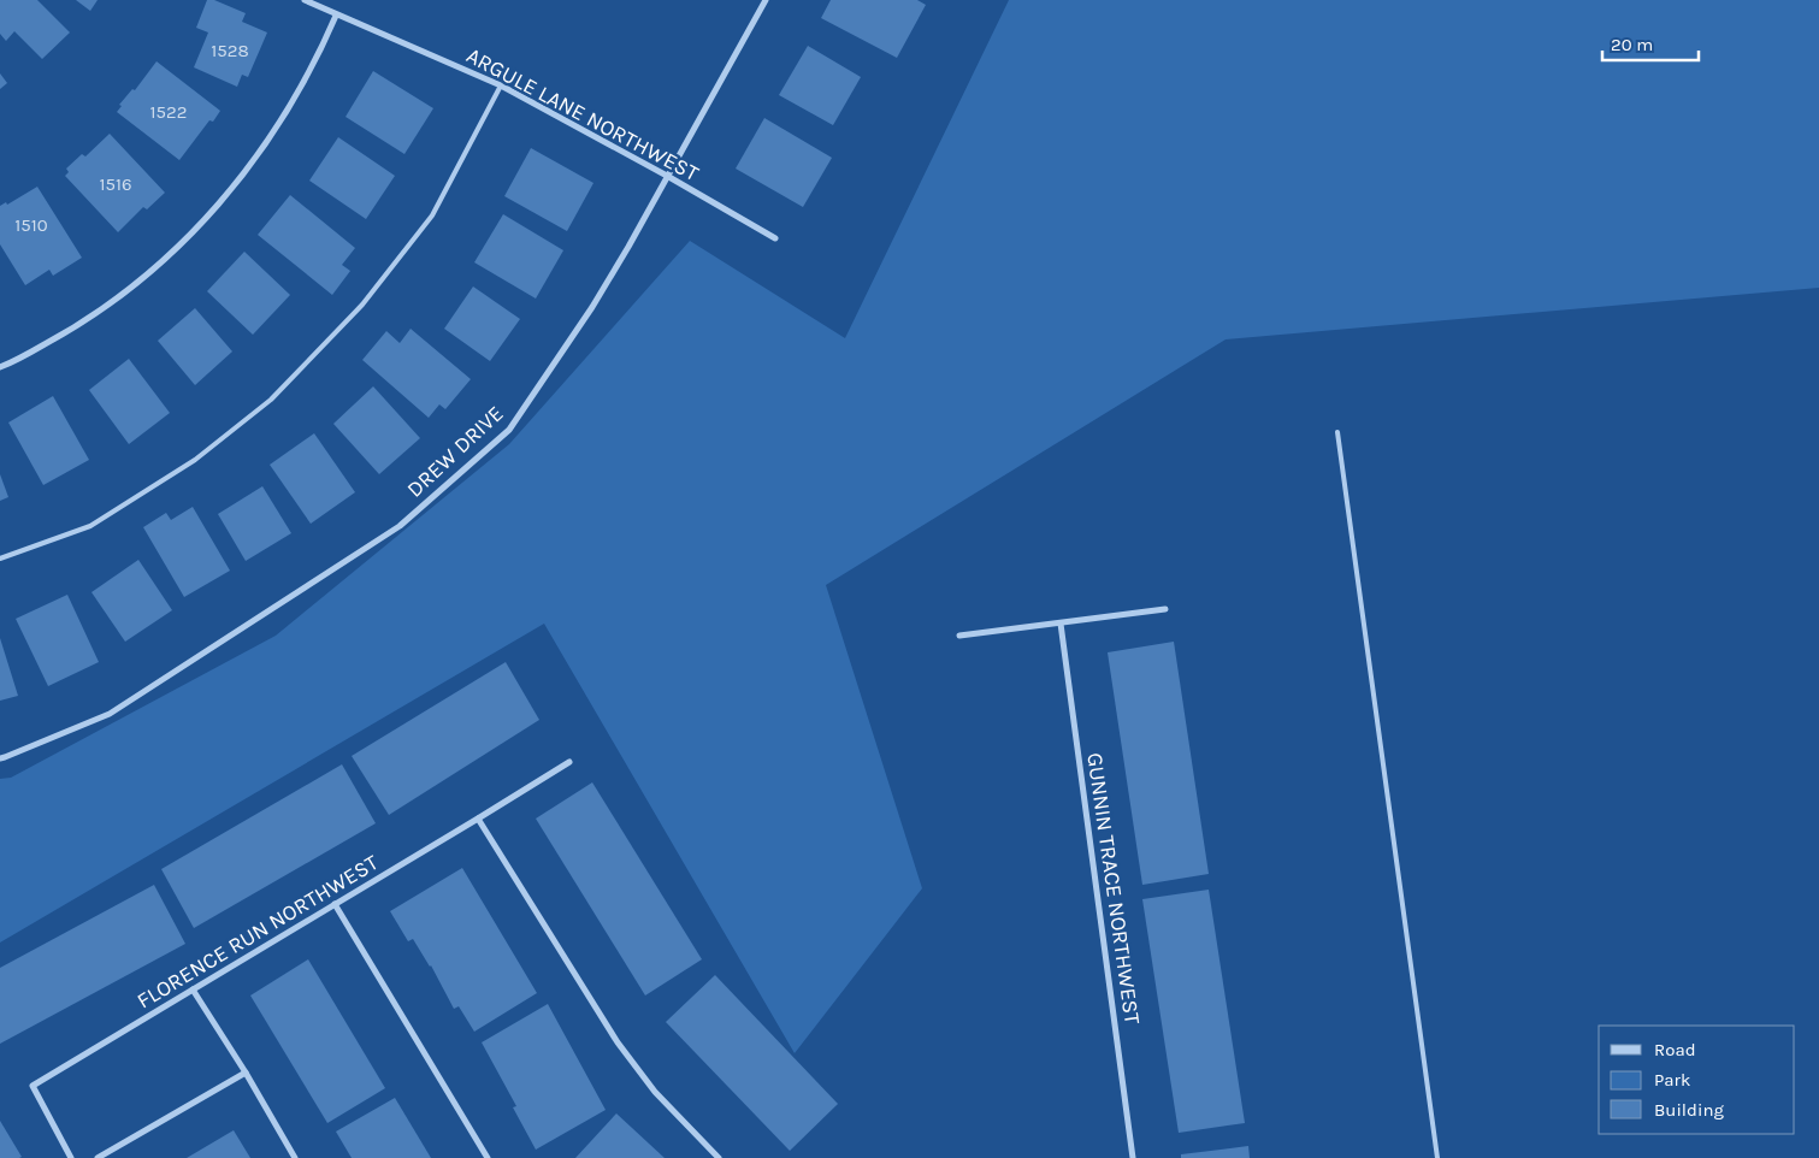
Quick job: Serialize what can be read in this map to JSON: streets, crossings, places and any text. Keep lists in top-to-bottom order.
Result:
{
  "streets": {
    "street": [
      "ARGULE LANE NORTHWEST",
      "DREW DRIVE",
      "GUNNIN TRACE NORTHWEST",
      "FLORENCE RUN NORTHWEST"
    ]
  },
  "crossings": [
    ["ARGULE LANE NORTHWEST", "DREW DRIVE"]
  ],
  "house_numbers": [
    "1528",
    "1522",
    "1516",
    "1510"
  ],
  "legend": ["Road", "Park", "Building"],
  "scale_bar": "20 m"
}
